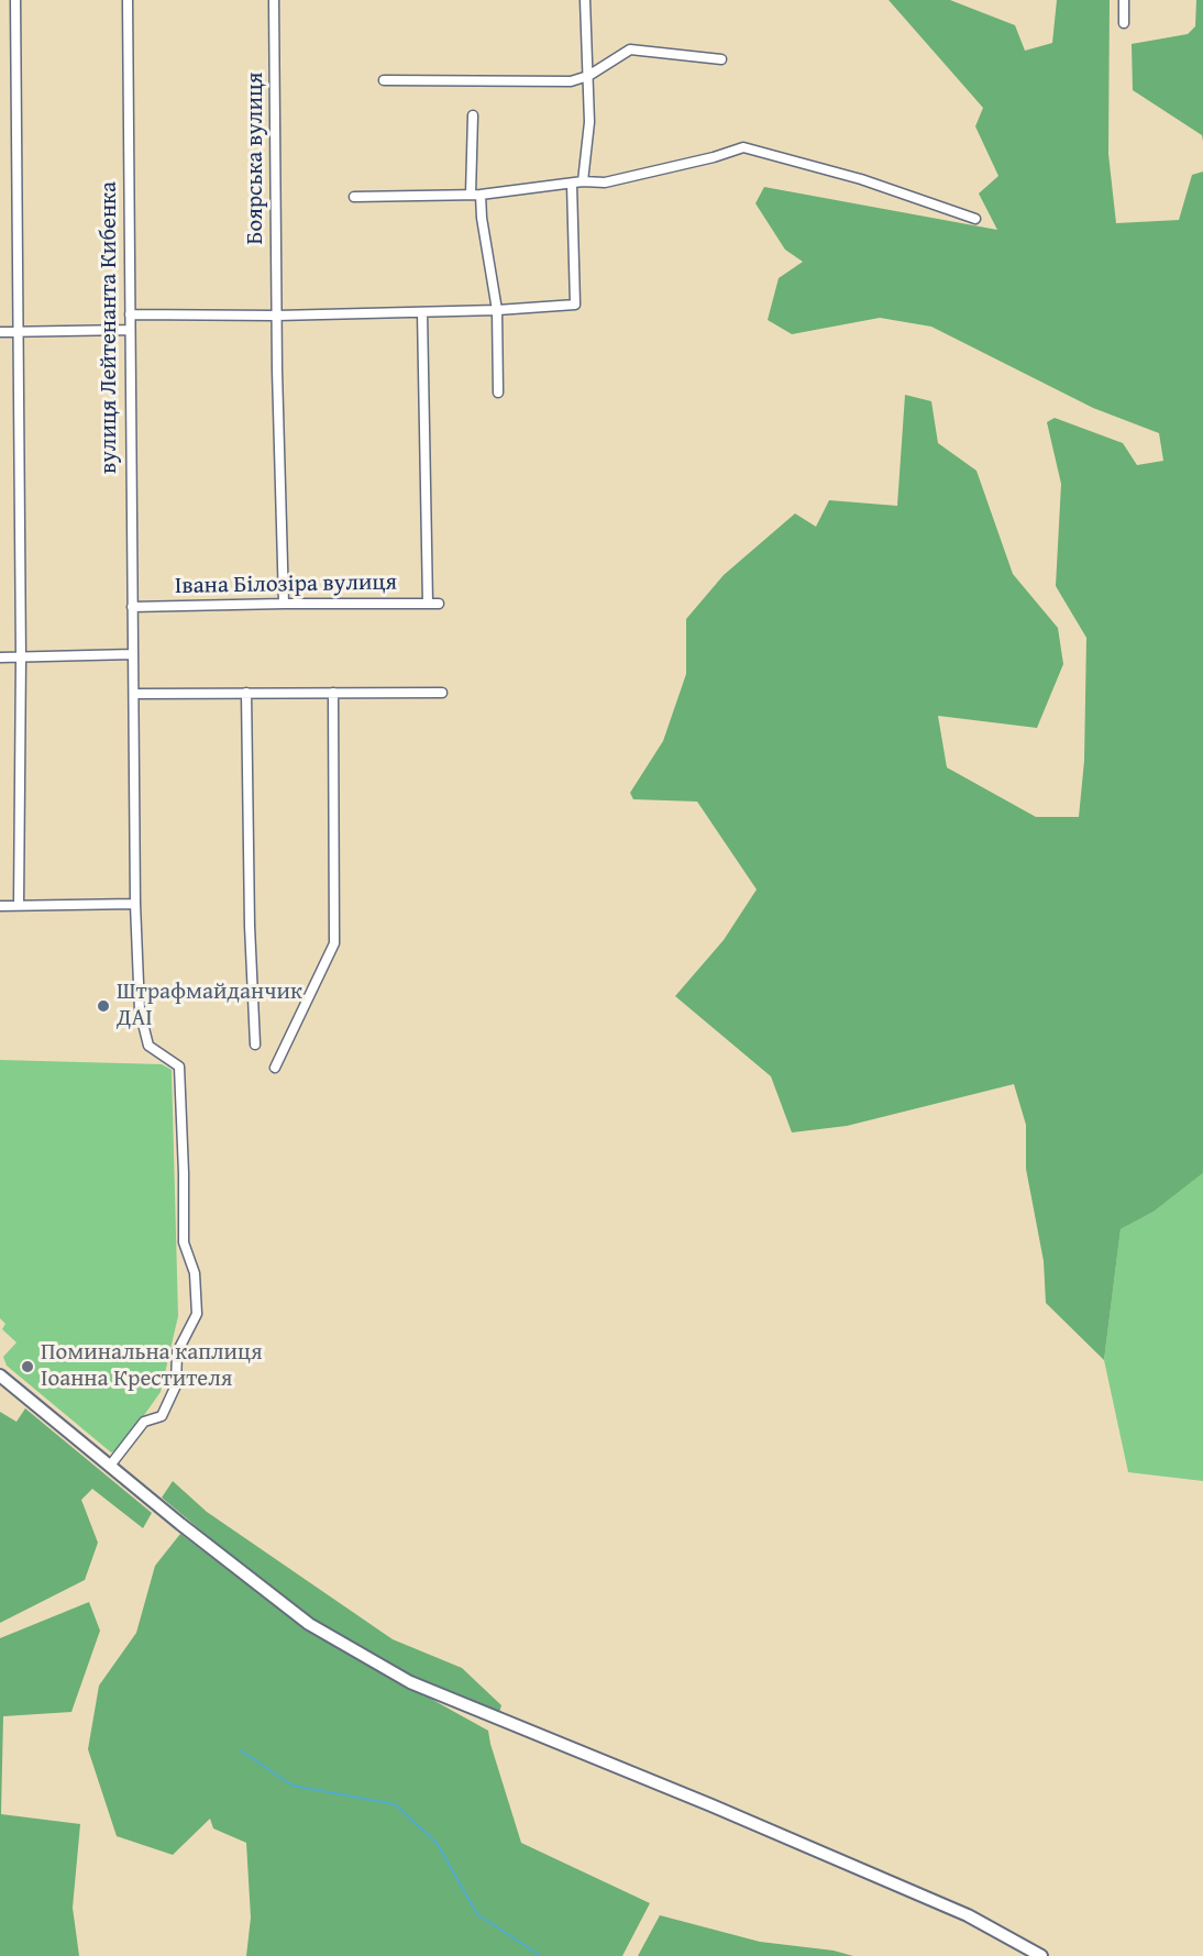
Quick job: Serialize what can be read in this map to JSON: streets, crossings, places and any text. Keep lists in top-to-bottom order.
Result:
{
  "streets": {
    "street": ["Боярська вулиця", "вулиця Лейтенанта Кибенка", "Івана Білозіра вулиця"]
  },
  "crossings": [
    ["Боярська вулиця", "Івана Білозіра вулиця"],
    ["вулиця Лейтенанта Кибенка", "Івана Білозіра вулиця"]
  ],
  "places": ["Штрафмайданчик ДАІ", "Поминальна каплиця Іоанна Крестителя"]
}
